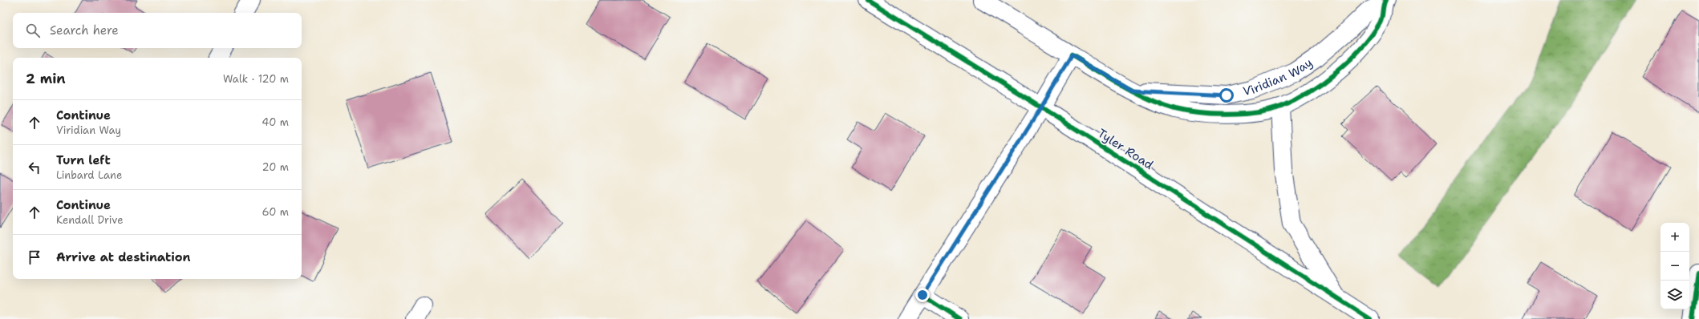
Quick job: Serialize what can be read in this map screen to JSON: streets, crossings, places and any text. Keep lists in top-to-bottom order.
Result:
{
  "streets": {
    "street": ["Viridian Way", "Tyler Road"]
  },
  "page": {
    "search": "Search here",
    "heading": ["2 min", "Walk · 120 m"],
    "list": [
      ["Continue", "Viridian Way", "40 m"],
      ["Turn left", "Linbard Lane", "20 m"],
      ["Continue", "Kendall Drive", "60 m"],
      "Arrive at destination"
    ],
    "map_buttons": ["+", "−"]
  }
}
